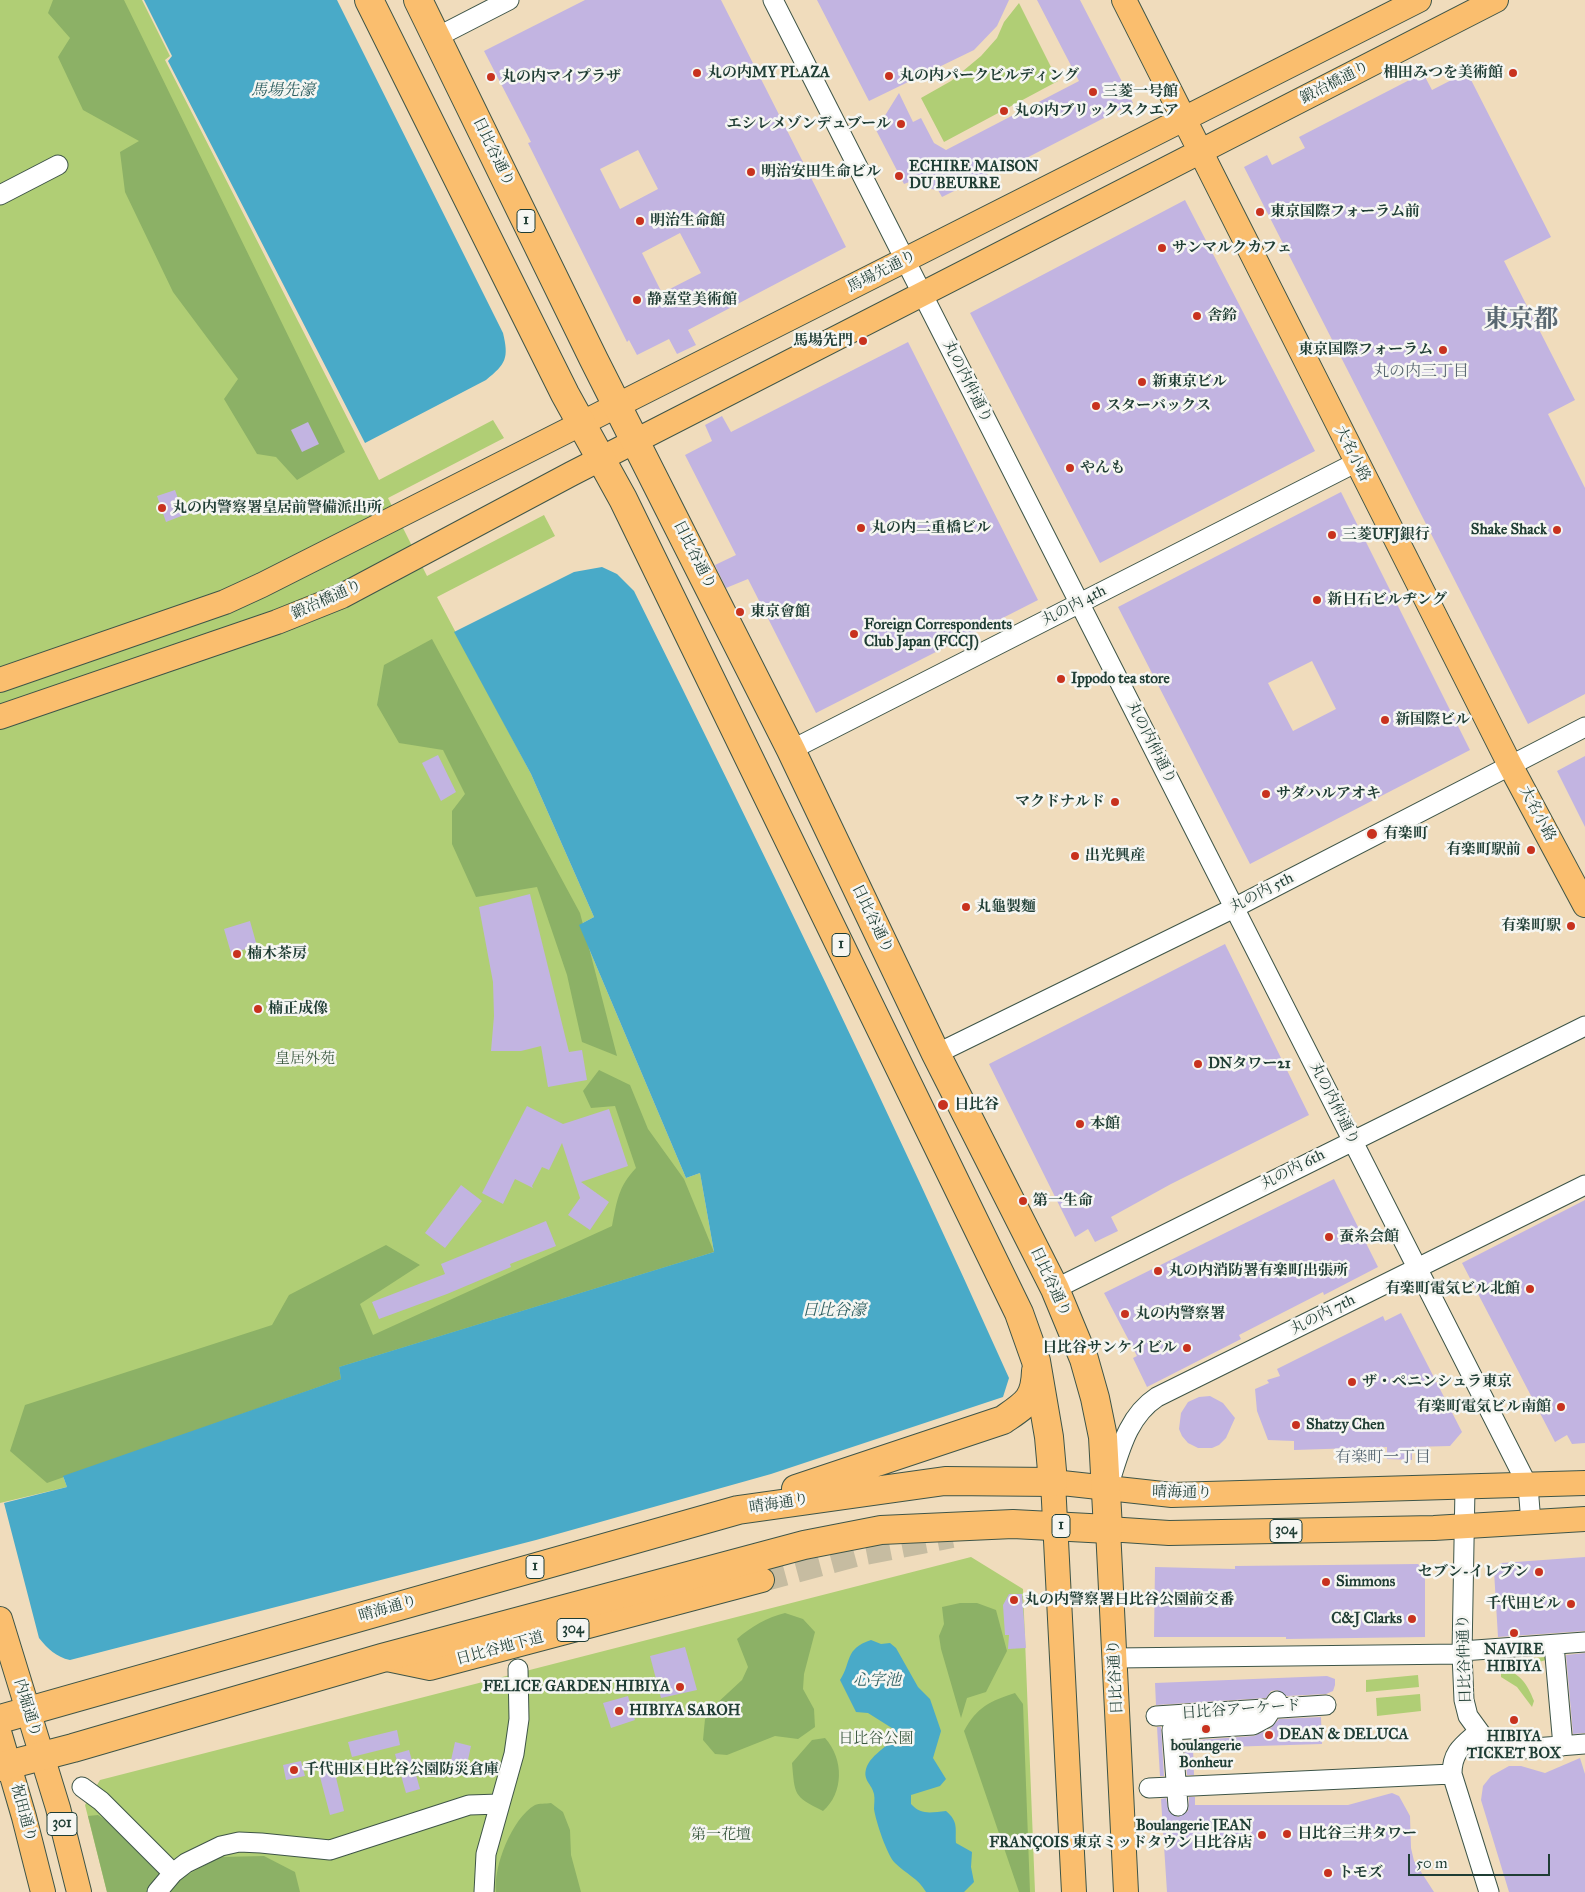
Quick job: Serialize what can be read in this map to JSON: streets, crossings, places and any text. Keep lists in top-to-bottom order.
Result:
{
  "streets": {
    "highway": [
      "日比谷通り",
      "1",
      "晴海通り",
      "内堀通り"
    ],
    "main road": [
      "鍛冶橋通り",
      "馬場先通り",
      "大名小路",
      "304",
      "日比谷地下道",
      "祝田通り",
      "301"
    ],
    "street": [
      "丸の内仲通り",
      "丸の内 4th",
      "丸の内 5th",
      "丸の内 6th",
      "丸の内 7th",
      "日比谷仲通り",
      "日比谷アーケード"
    ]
  },
  "crossings": [
    ["鍛冶橋通り", "日比谷通り"],
    ["鍛冶橋通り", "1"],
    ["鍛冶橋通り", "大名小路"],
    ["日比谷通り", "1"],
    ["日比谷通り", "馬場先通り"],
    ["日比谷通り", "丸の内 4th"],
    ["日比谷通り", "丸の内 5th"],
    ["日比谷通り", "丸の内 6th"],
    ["日比谷通り", "丸の内 7th"],
    ["日比谷通り", "晴海通り"],
    ["日比谷通り", "304"],
    ["1", "馬場先通り"],
    ["1", "晴海通り"],
    ["1", "304"],
    ["1", "日比谷地下道"],
    ["1", "内堀通り"],
    ["1", "301"],
    ["馬場先通り", "丸の内仲通り"],
    ["馬場先通り", "大名小路"],
    ["丸の内仲通り", "丸の内 4th"],
    ["丸の内仲通り", "丸の内 5th"],
    ["丸の内仲通り", "丸の内 6th"],
    ["丸の内仲通り", "丸の内 7th"],
    ["丸の内仲通り", "晴海通り"],
    ["大名小路", "丸の内 4th"],
    ["大名小路", "丸の内 5th"],
    ["丸の内 7th", "晴海通り"],
    ["晴海通り", "日比谷仲通り"],
    ["晴海通り", "内堀通り"],
    ["304", "日比谷仲通り"],
    ["内堀通り", "祝田通り"],
    ["内堀通り", "301"]
  ],
  "districts": ["東京都", "丸の内三丁目", "有楽町一丁目"],
  "water": ["馬場先濠", "日比谷濠", "心字池"],
  "parks": ["皇居外苑", "日比谷公園", "第一花壇"],
  "places": [
    "丸の内MY PLAZA",
    "相田みつを美術館",
    "丸の内パークビルディング",
    "丸の内マイプラザ",
    "三菱一号館",
    "丸の内ブリックスクエア",
    "エシレメゾンデュブール",
    "明治安田生命ビル",
    "ECHIRE MAISON DU BEURRE",
    "東京国際フォーラム前",
    "明治生命館",
    "サンマルクカフェ",
    "静嘉堂美術館",
    "舎鈴",
    "馬場先門",
    "東京国際フォーラム",
    "新東京ビル",
    "スターバックス",
    "やんも",
    "丸の内警察署皇居前警備派出所",
    "丸の内二重橋ビル",
    "Shake Shack",
    "三菱UFJ銀行",
    "新日石ビルヂング",
    "東京會館",
    "Foreign Correspondents Club Japan (FCCJ)",
    "Ippodo tea store",
    "新国際ビル",
    "サダハルアオキ",
    "マクドナルド",
    "有楽町",
    "有楽町駅前",
    "出光興産",
    "丸龜製麵",
    "有楽町駅",
    "楠木茶房",
    "楠正成像",
    "DNタワー21",
    "日比谷",
    "本館",
    "第一生命",
    "蚕糸会館",
    "丸の内消防署有楽町出張所",
    "有楽町電気ビル北館",
    "丸の内警察署",
    "日比谷サンケイビル",
    "ザ・ペニンシュラ東京",
    "有楽町電気ビル南館",
    "Shatzy Chen",
    "セブン-イレブン",
    "Simmons",
    "丸の内警察署日比谷公園前交番",
    "千代田ビル",
    "C&J Clarks",
    "NAVIRE HIBIYA",
    "FELICE GARDEN HIBIYA",
    "HIBIYA SAROH",
    "HIBIYA TICKET BOX",
    "boulangerie Bonheur",
    "DEAN & DELUCA",
    "千代田区日比谷公園防災倉庫",
    "日比谷三井タワー",
    "Boulangerie JEAN FRANÇOIS 東京ミッドタウン日比谷店",
    "トモズ"
  ],
  "scale_bar": "50 m"
}
